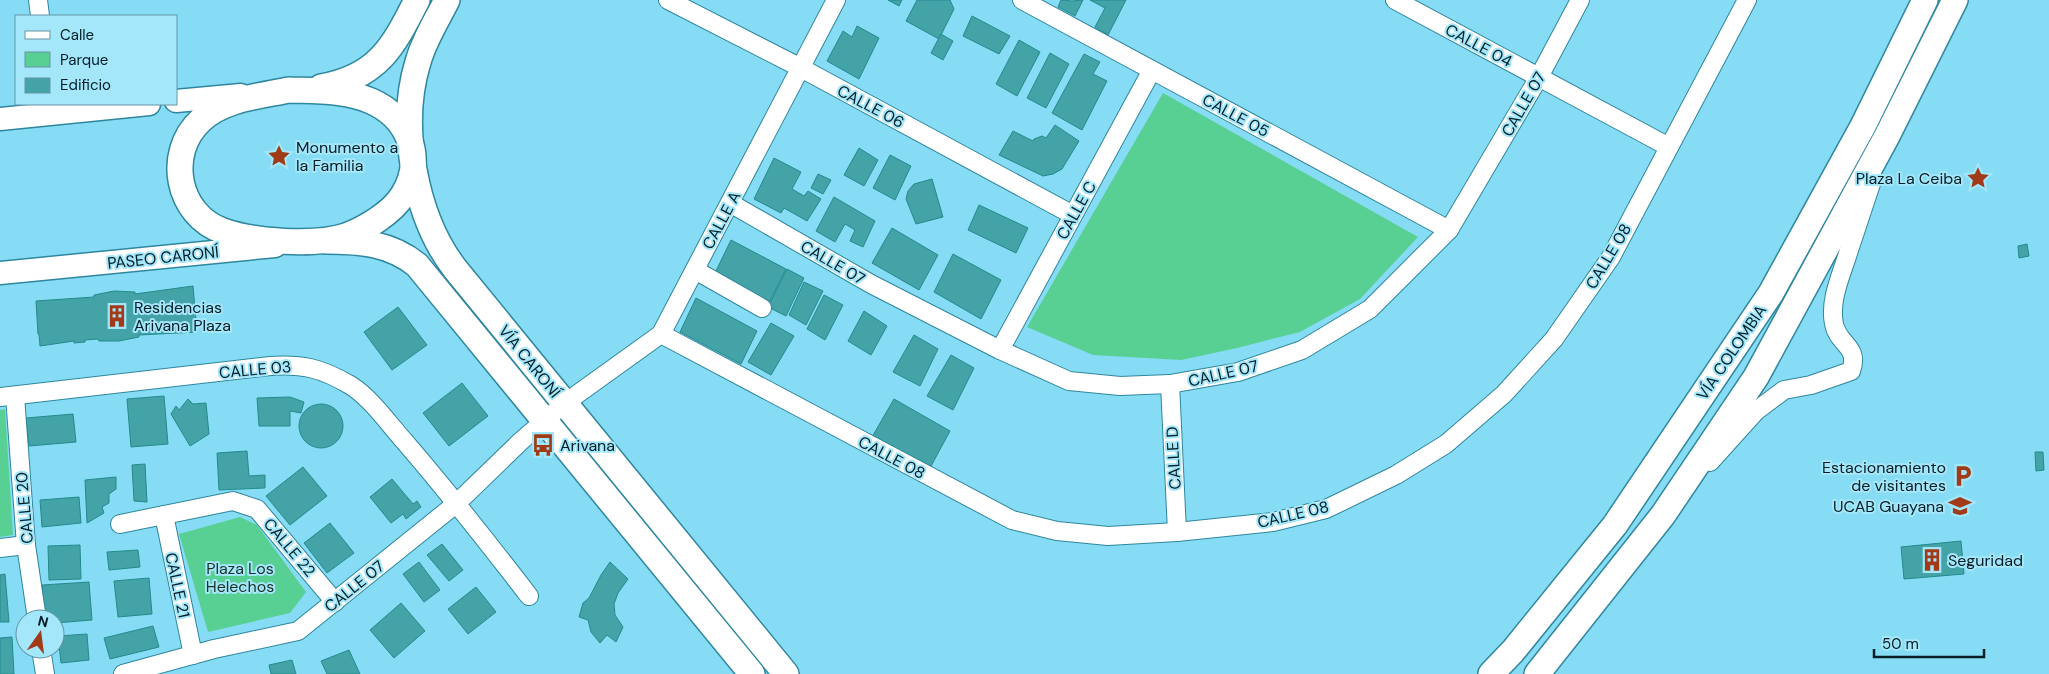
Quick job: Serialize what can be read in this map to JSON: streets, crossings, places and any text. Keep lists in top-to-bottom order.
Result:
{
  "streets": {
    "main road": ["PASEO CARONÍ", "VÍA COLOMBIA", "VÍA CARONÍ"],
    "street": [
      "CALLE 04",
      "CALLE 07",
      "CALLE 06",
      "CALLE 05",
      "CALLE C",
      "CALLE A",
      "CALLE 08",
      "CALLE 03",
      "CALLE D",
      "CALLE 20",
      "CALLE 22",
      "CALLE 21"
    ]
  },
  "crossings": [
    ["CALLE 04", "CALLE 07"],
    ["CALLE 04", "CALLE 08"],
    ["CALLE 07", "CALLE 05"],
    ["CALLE 07", "CALLE C"],
    ["CALLE 07", "CALLE A"],
    ["CALLE 07", "VÍA CARONÍ"],
    ["CALLE 07", "CALLE 03"],
    ["CALLE 07", "CALLE D"],
    ["CALLE 07", "CALLE 22"],
    ["CALLE 07", "CALLE 21"],
    ["CALLE 06", "CALLE C"],
    ["CALLE 06", "CALLE A"],
    ["CALLE 05", "CALLE C"],
    ["CALLE A", "CALLE 08"],
    ["CALLE A", "VÍA CARONÍ"],
    ["CALLE 08", "CALLE D"],
    ["PASEO CARONÍ", "VÍA CARONÍ"],
    ["CALLE 03", "CALLE 20"],
    ["CALLE 22", "CALLE 21"]
  ],
  "parks": ["Plaza Los Helechos"],
  "places": {
    "place": ["Monumento a la Familia", "Plaza La Ceiba"],
    "building": ["Residencias Arivana Plaza", "Seguridad"],
    "bus stop": ["Arivana"],
    "parking": ["Estacionamiento de visitantes"],
    "school or university": ["UCAB Guayana"]
  },
  "legend": ["Calle", "Parque", "Edificio"],
  "scale_bar": "50 m",
  "north": "top"
}
